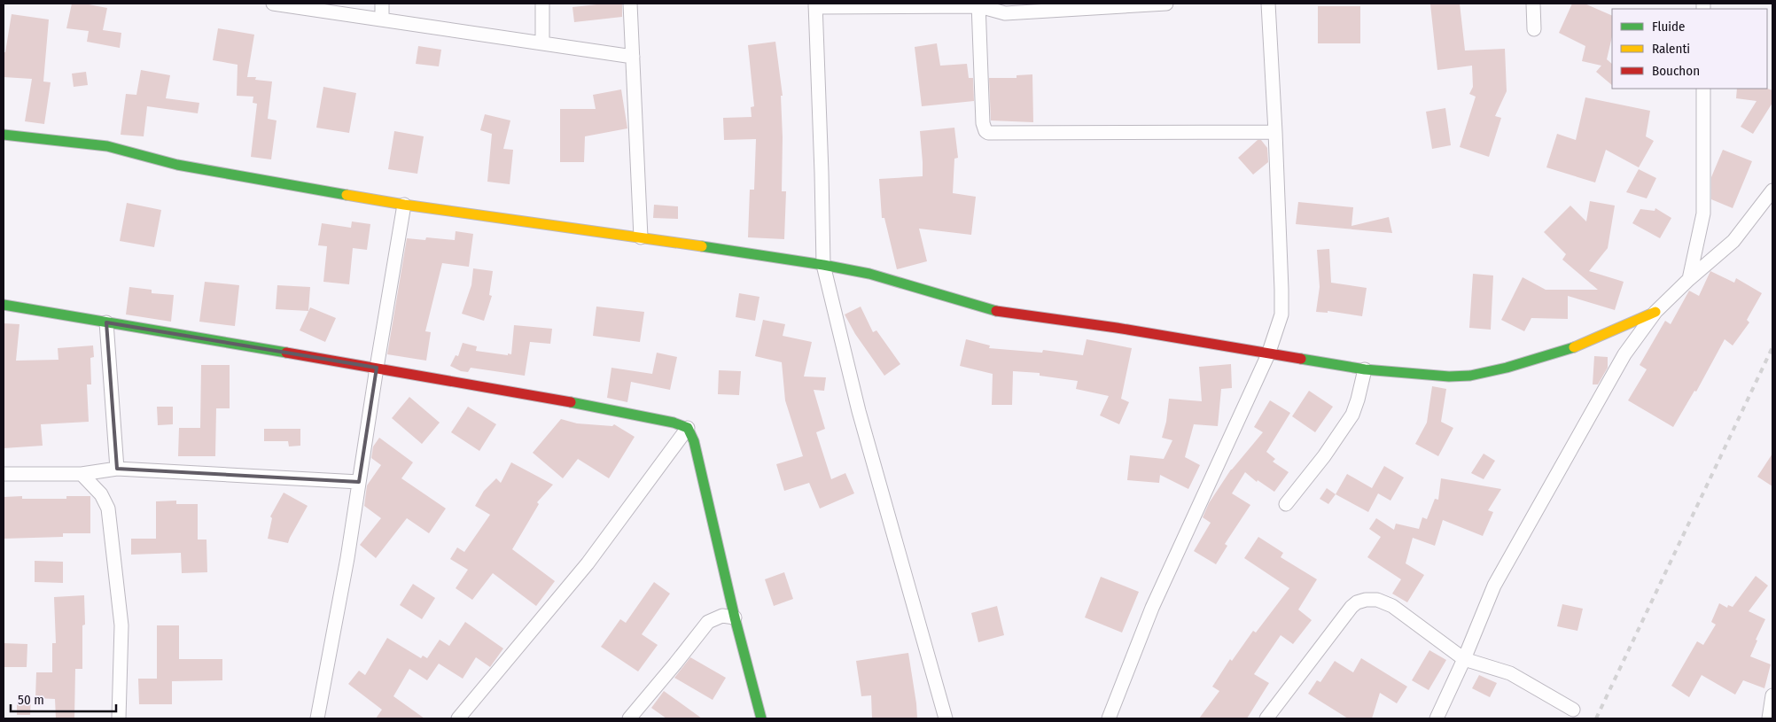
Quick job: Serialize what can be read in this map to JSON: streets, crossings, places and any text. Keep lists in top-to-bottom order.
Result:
{
  "legend": ["Fluide", "Ralenti", "Bouchon"],
  "scale_bar": "50 m"
}
